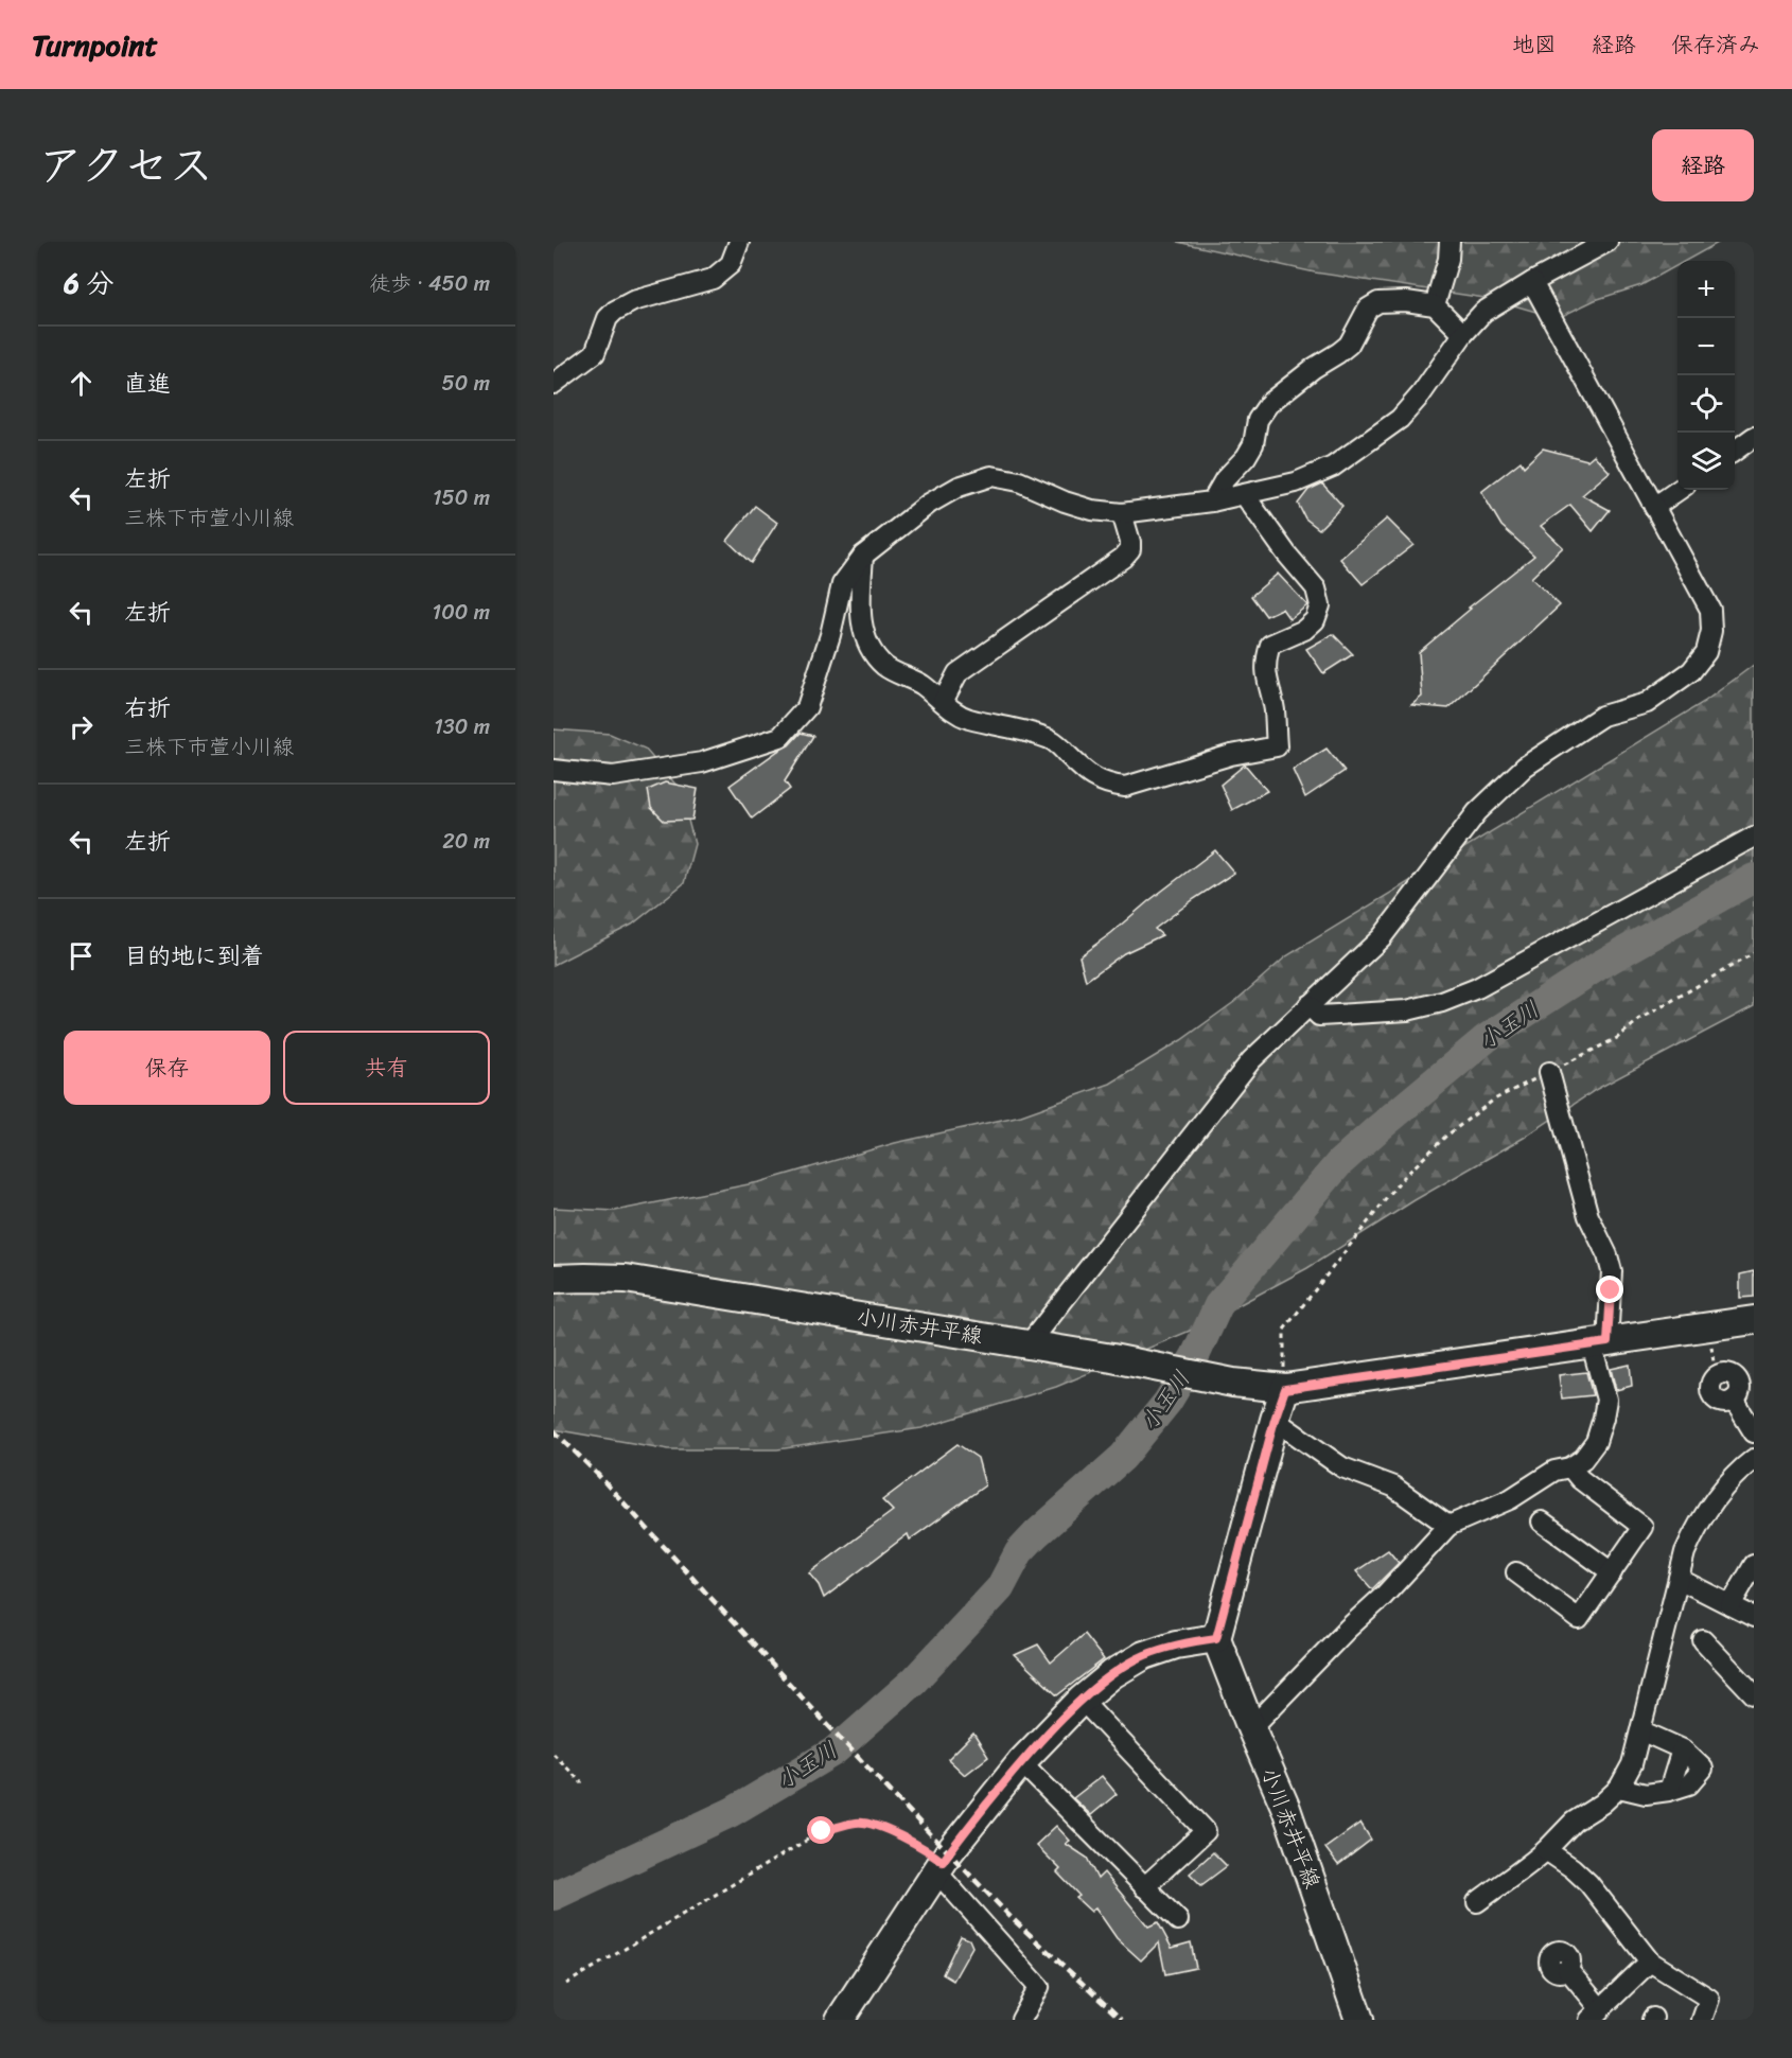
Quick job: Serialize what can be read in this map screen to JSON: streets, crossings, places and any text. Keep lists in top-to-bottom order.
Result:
{
  "streets": {
    "main road": ["小川赤井平線"]
  },
  "water": ["小玉川"],
  "page": {
    "header": "Turnpoint",
    "nav": ["地図", "経路", "保存済み"],
    "title": "アクセス",
    "buttons": [
      "経路",
      ["保存", "共有"]
    ],
    "heading": ["6 分", "徒歩 · 450 m"],
    "map_buttons": ["+", "−"],
    "list": [
      ["直進", "50 m"],
      ["左折", "三株下市萱小川線", "150 m"],
      ["左折", "100 m"],
      ["右折", "三株下市萱小川線", "130 m"],
      ["左折", "20 m"],
      "目的地に到着"
    ]
  }
}
